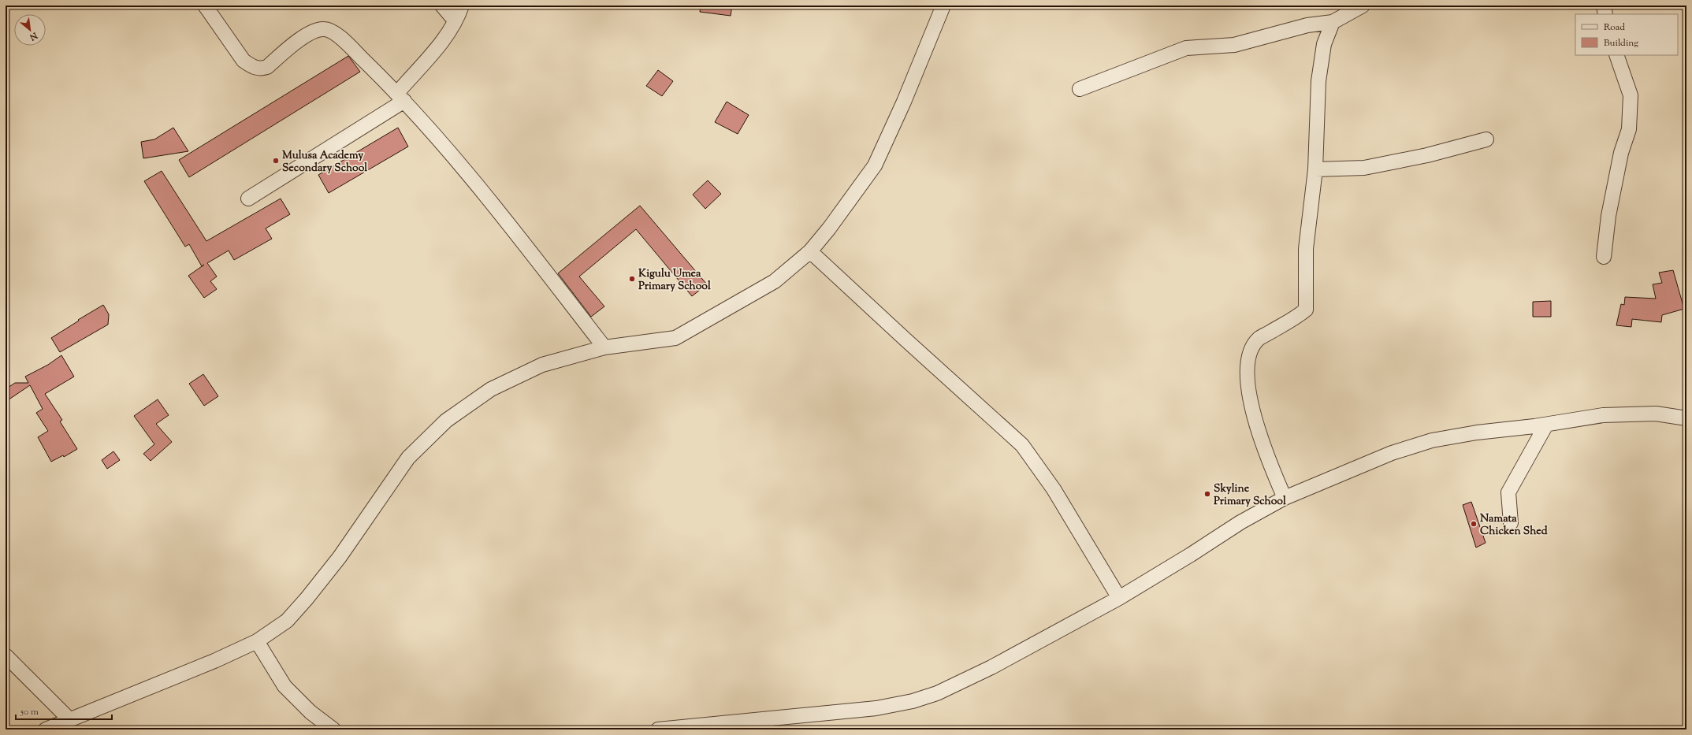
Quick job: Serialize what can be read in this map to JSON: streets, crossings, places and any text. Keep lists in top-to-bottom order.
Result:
{
  "places": [
    "Mulusa Academy Secondary School",
    "Kigulu Umea Primary School",
    "Skyline Primary School",
    "Namata Chicken Shed"
  ],
  "legend": ["Road", "Building"],
  "scale_bar": "50 m",
  "north": "bottom right"
}
